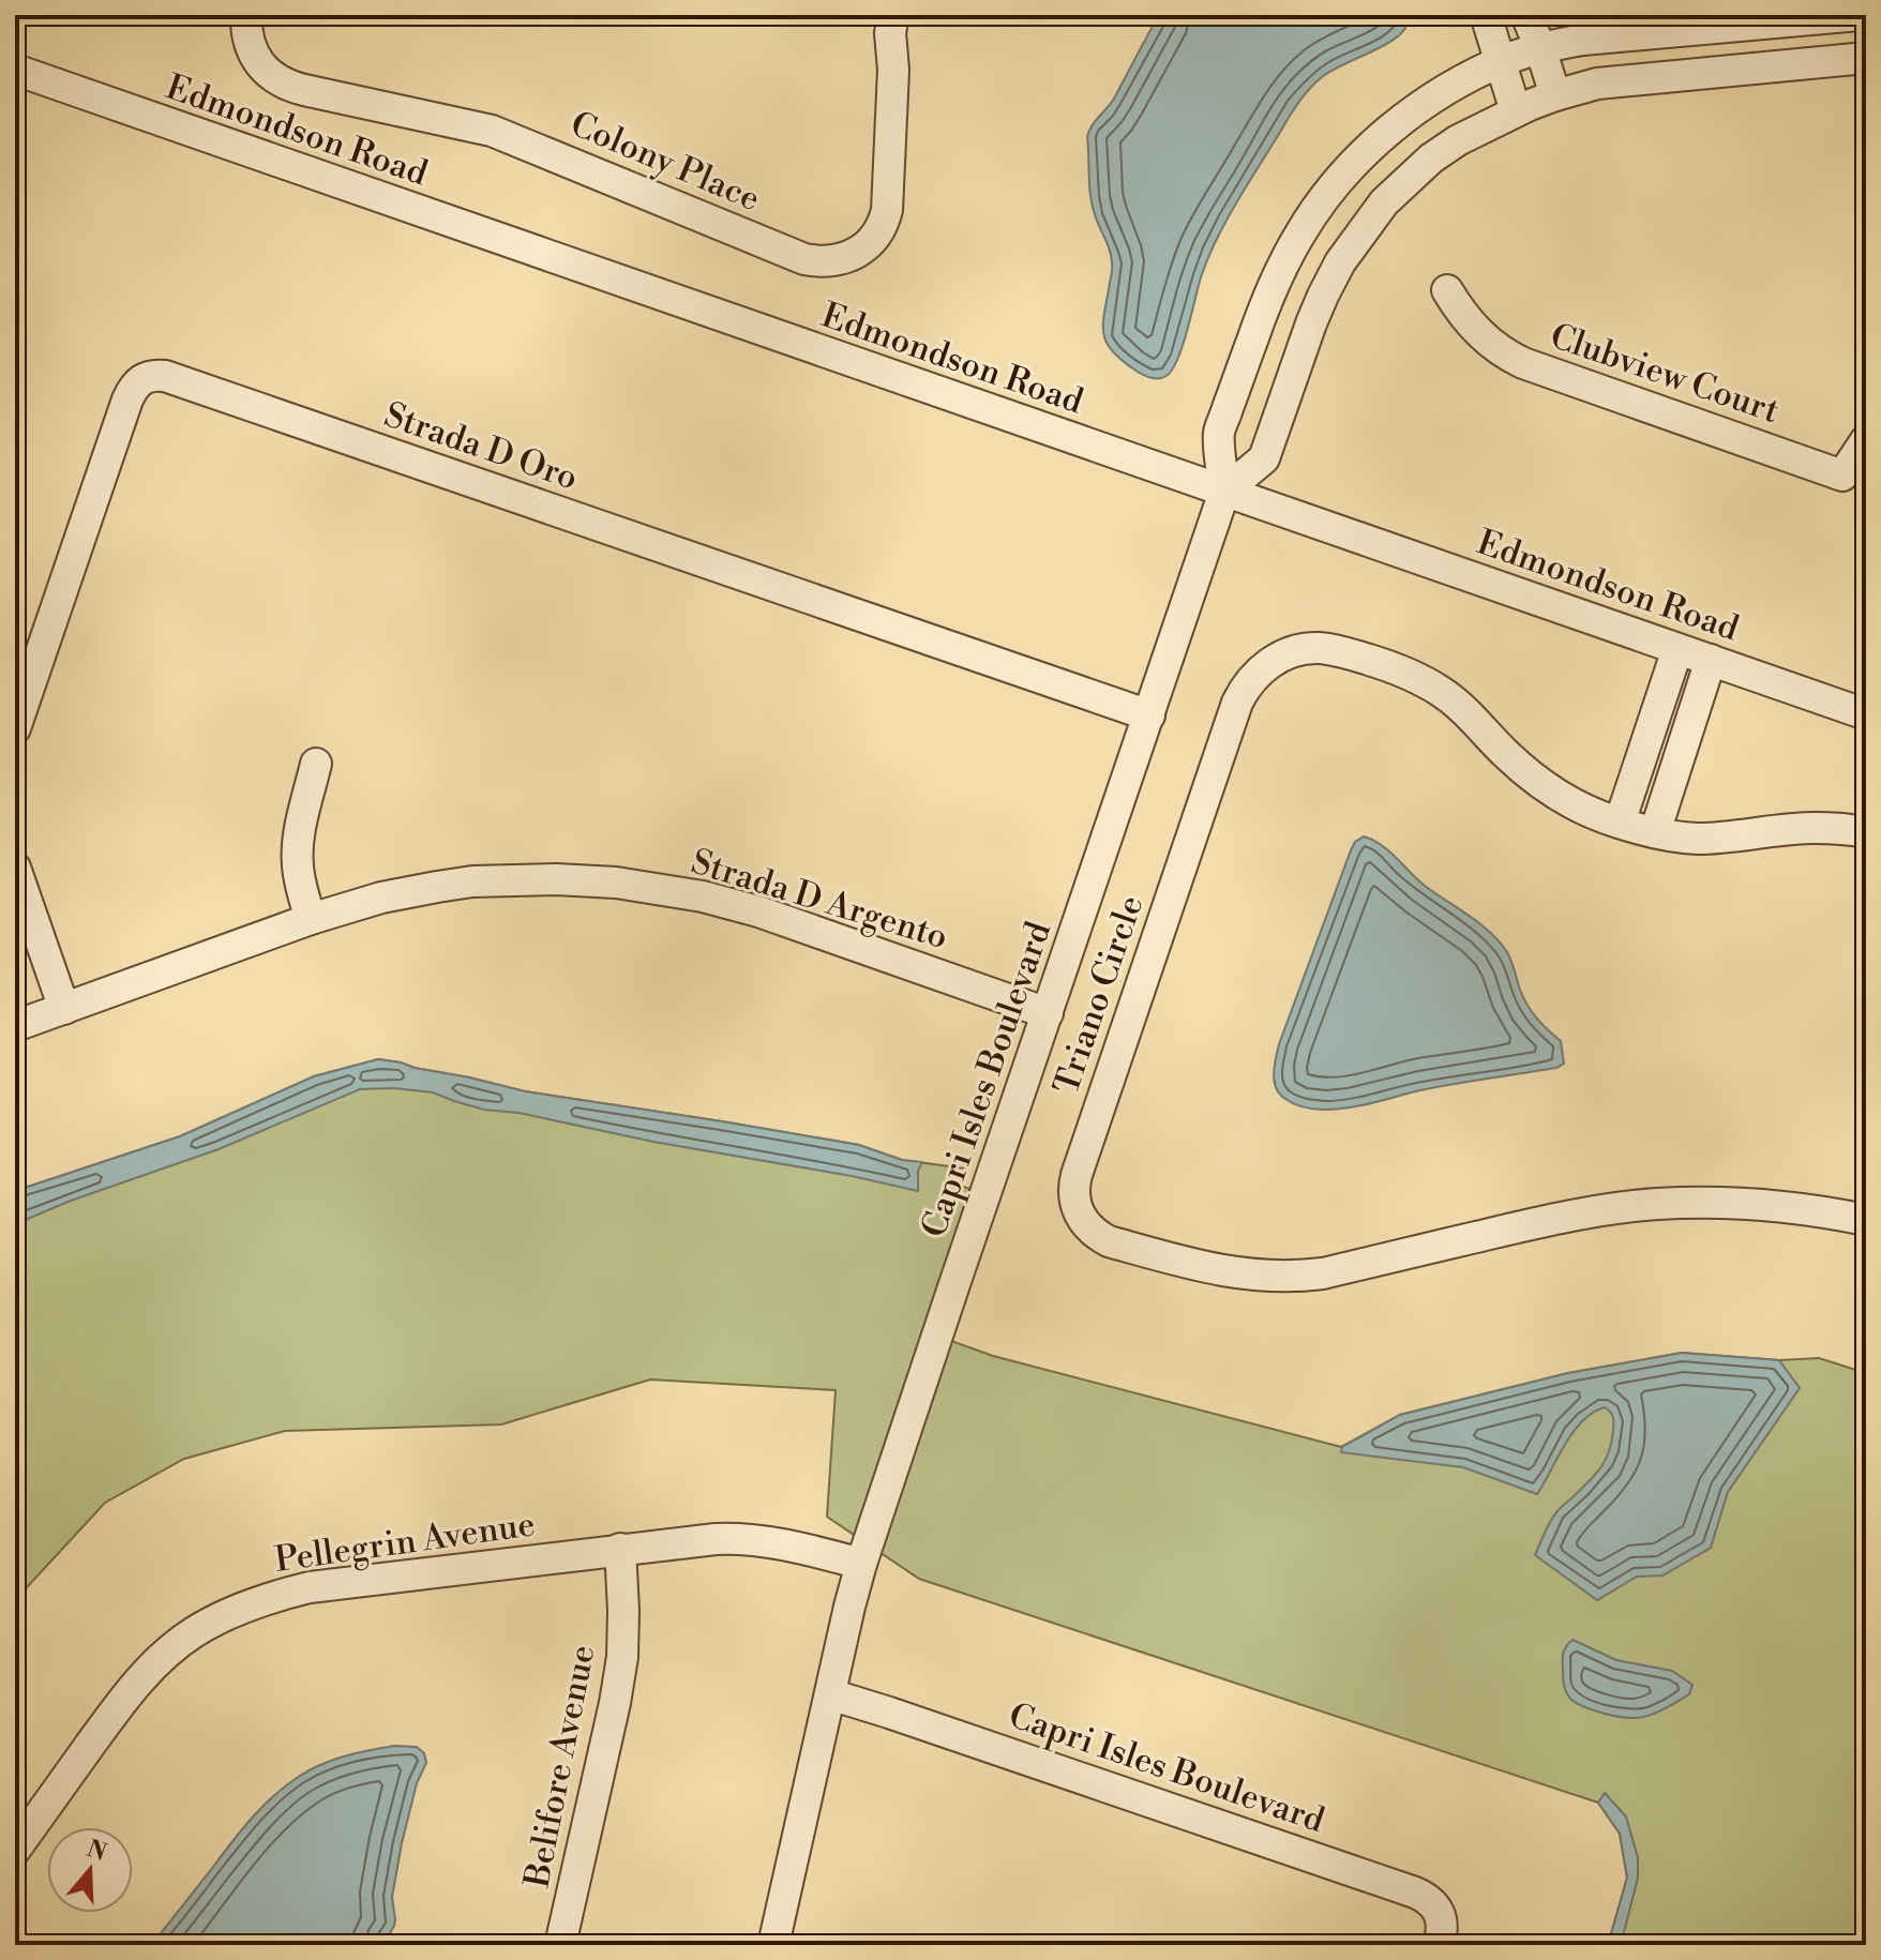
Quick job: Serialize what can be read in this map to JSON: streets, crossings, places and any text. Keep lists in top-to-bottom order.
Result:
{
  "streets": {
    "street": [
      "Edmondson Road",
      "Colony Place",
      "Clubview Court",
      "Strada D Oro",
      "Strada D Argento",
      "Triano Circle",
      "Capri Isles Boulevard",
      "Pellegrin Avenue",
      "Belifore Avenue"
    ]
  },
  "crossings": [
    ["Edmondson Road", "Capri Isles Boulevard"],
    ["Strada D Oro", "Capri Isles Boulevard"],
    ["Strada D Argento", "Capri Isles Boulevard"],
    ["Capri Isles Boulevard", "Pellegrin Avenue"],
    ["Pellegrin Avenue", "Belifore Avenue"]
  ],
  "north": "top"
}
